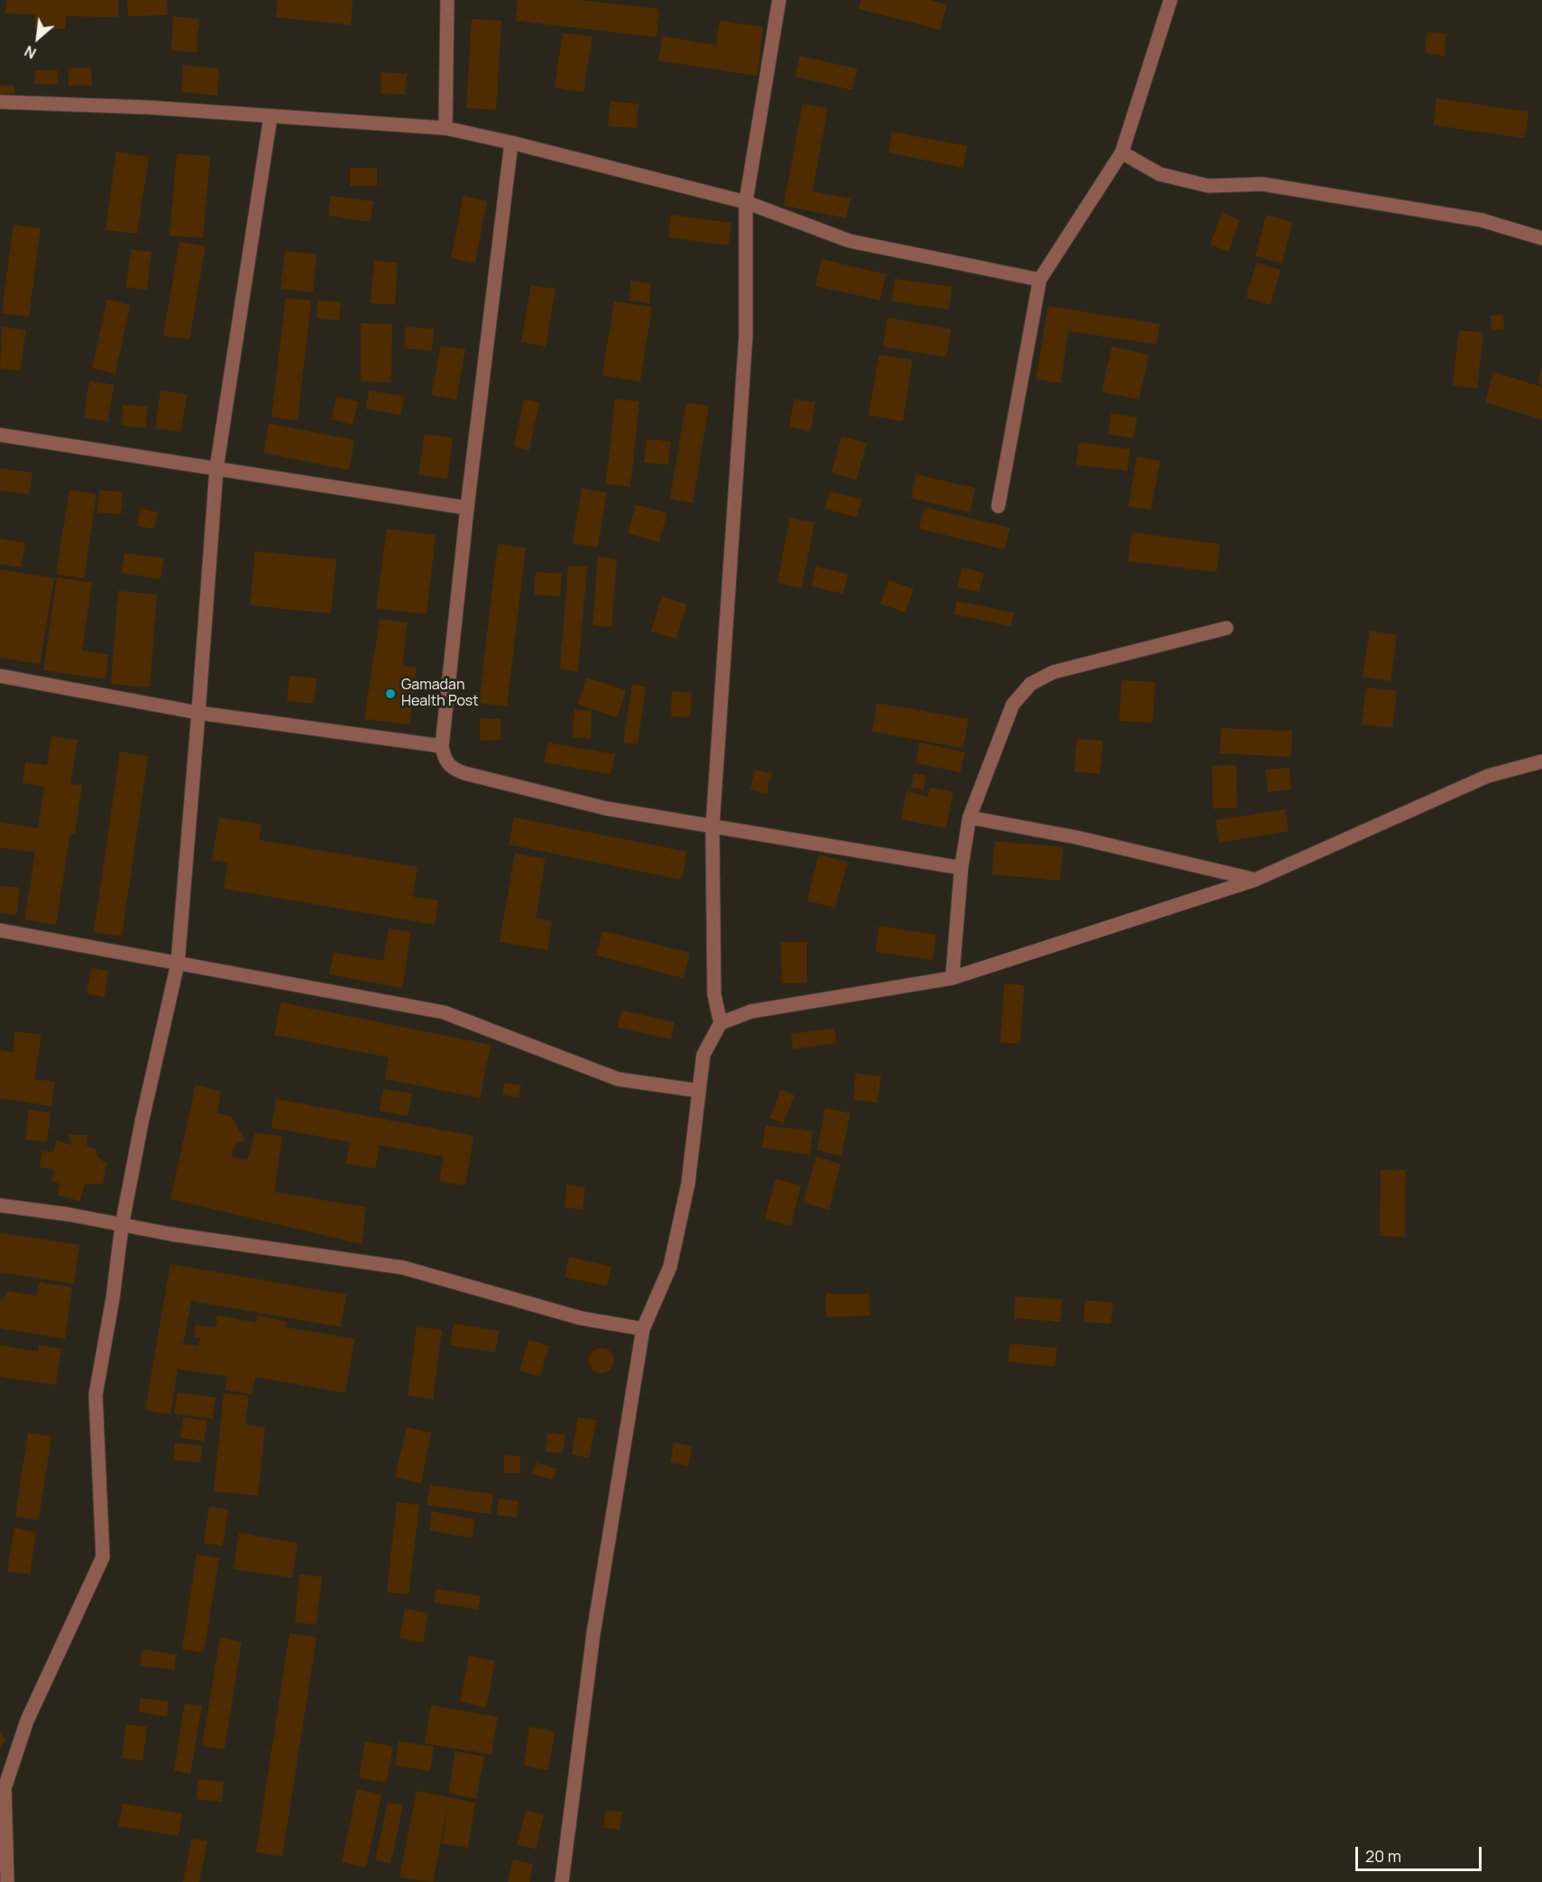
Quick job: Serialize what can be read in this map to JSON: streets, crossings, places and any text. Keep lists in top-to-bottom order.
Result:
{
  "places": ["Gamadan Health Post"],
  "scale_bar": "20 m",
  "north": "bottom left"
}
